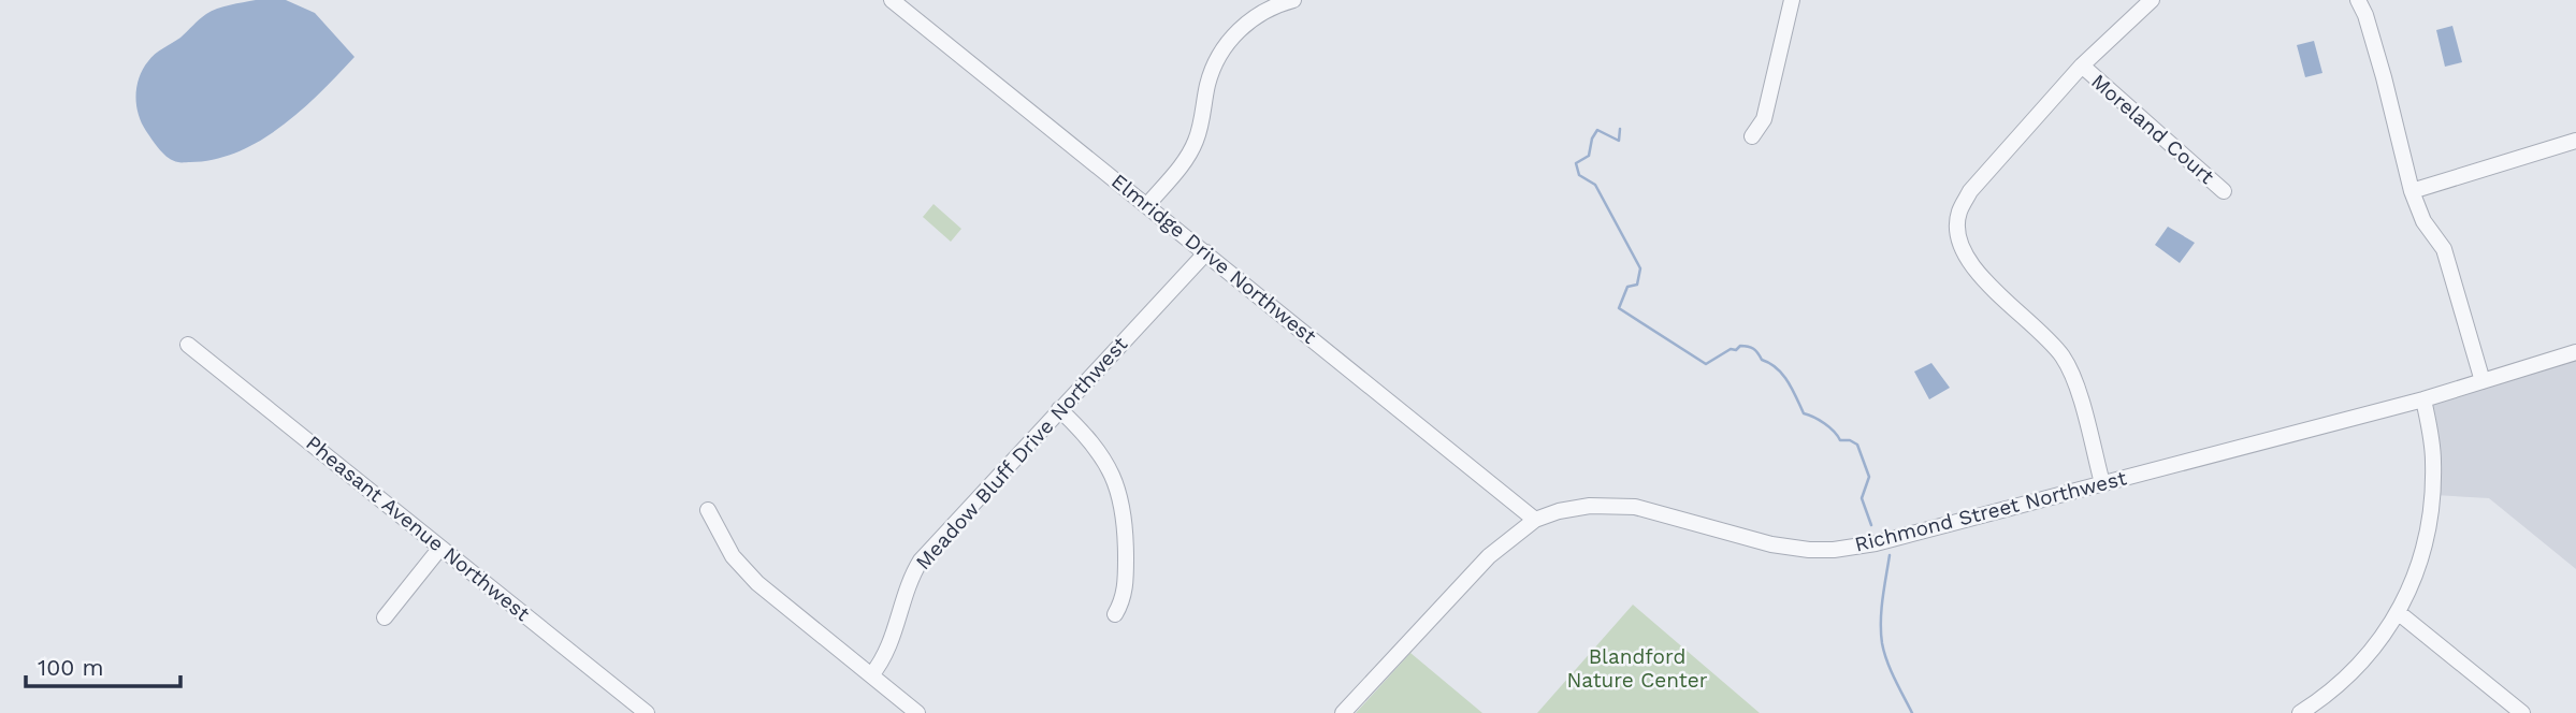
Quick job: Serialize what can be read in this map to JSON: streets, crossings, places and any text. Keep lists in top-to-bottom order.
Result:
{
  "streets": {
    "street": [
      "Moreland Court",
      "Elmridge Drive Northwest",
      "Meadow Bluff Drive Northwest",
      "Richmond Street Northwest",
      "Pheasant Avenue Northwest"
    ]
  },
  "crossings": [
    ["Elmridge Drive Northwest", "Meadow Bluff Drive Northwest"],
    ["Elmridge Drive Northwest", "Richmond Street Northwest"]
  ],
  "parks": ["Blandford Nature Center"],
  "scale_bar": "100 m"
}
